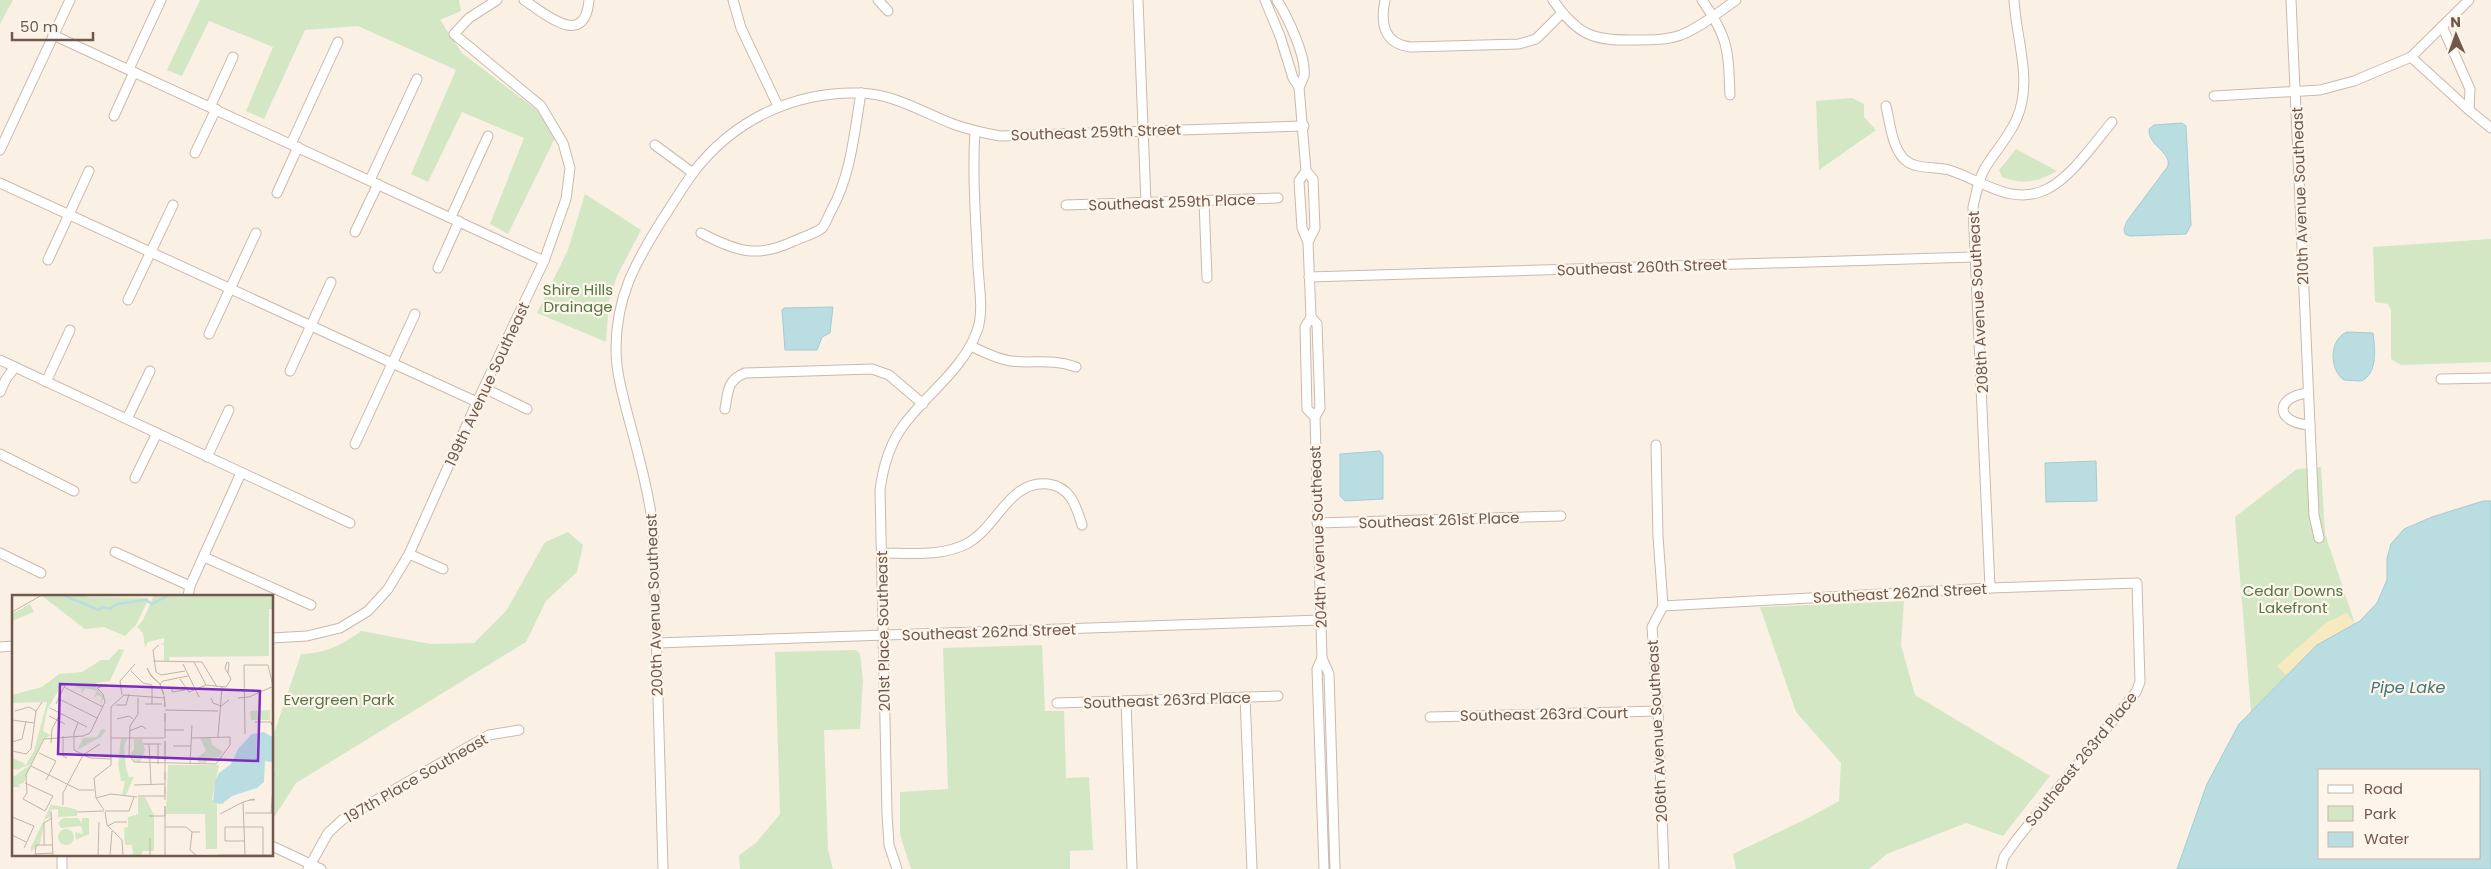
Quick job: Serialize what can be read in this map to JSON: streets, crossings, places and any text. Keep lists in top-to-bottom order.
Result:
{
  "streets": {
    "street": [
      "Southeast 259th Street",
      "210th Avenue Southeast",
      "Southeast 259th Place",
      "Southeast 260th Street",
      "208th Avenue Southeast",
      "199th Avenue Southeast",
      "Southeast 261st Place",
      "204th Avenue Southeast",
      "Southeast 262nd Street",
      "200th Avenue Southeast",
      "201st Place Southeast",
      "Southeast 263rd Place",
      "Southeast 263rd Court",
      "206th Avenue Southeast",
      "197th Place Southeast"
    ]
  },
  "crossings": [
    ["Southeast 259th Street", "204th Avenue Southeast"],
    ["Southeast 259th Street", "200th Avenue Southeast"],
    ["Southeast 260th Street", "208th Avenue Southeast"],
    ["Southeast 260th Street", "204th Avenue Southeast"],
    ["208th Avenue Southeast", "Southeast 262nd Street"],
    ["Southeast 261st Place", "204th Avenue Southeast"],
    ["204th Avenue Southeast", "Southeast 262nd Street"],
    ["Southeast 262nd Street", "200th Avenue Southeast"],
    ["Southeast 262nd Street", "201st Place Southeast"],
    ["Southeast 262nd Street", "Southeast 263rd Place"],
    ["Southeast 262nd Street", "206th Avenue Southeast"],
    ["Southeast 263rd Court", "206th Avenue Southeast"]
  ],
  "water": ["Pipe Lake"],
  "parks": ["Shire Hills Drainage", "Cedar Downs Lakefront", "Evergreen Park"],
  "legend": ["Road", "Park", "Water"],
  "scale_bar": "50 m",
  "north": "top"
}
